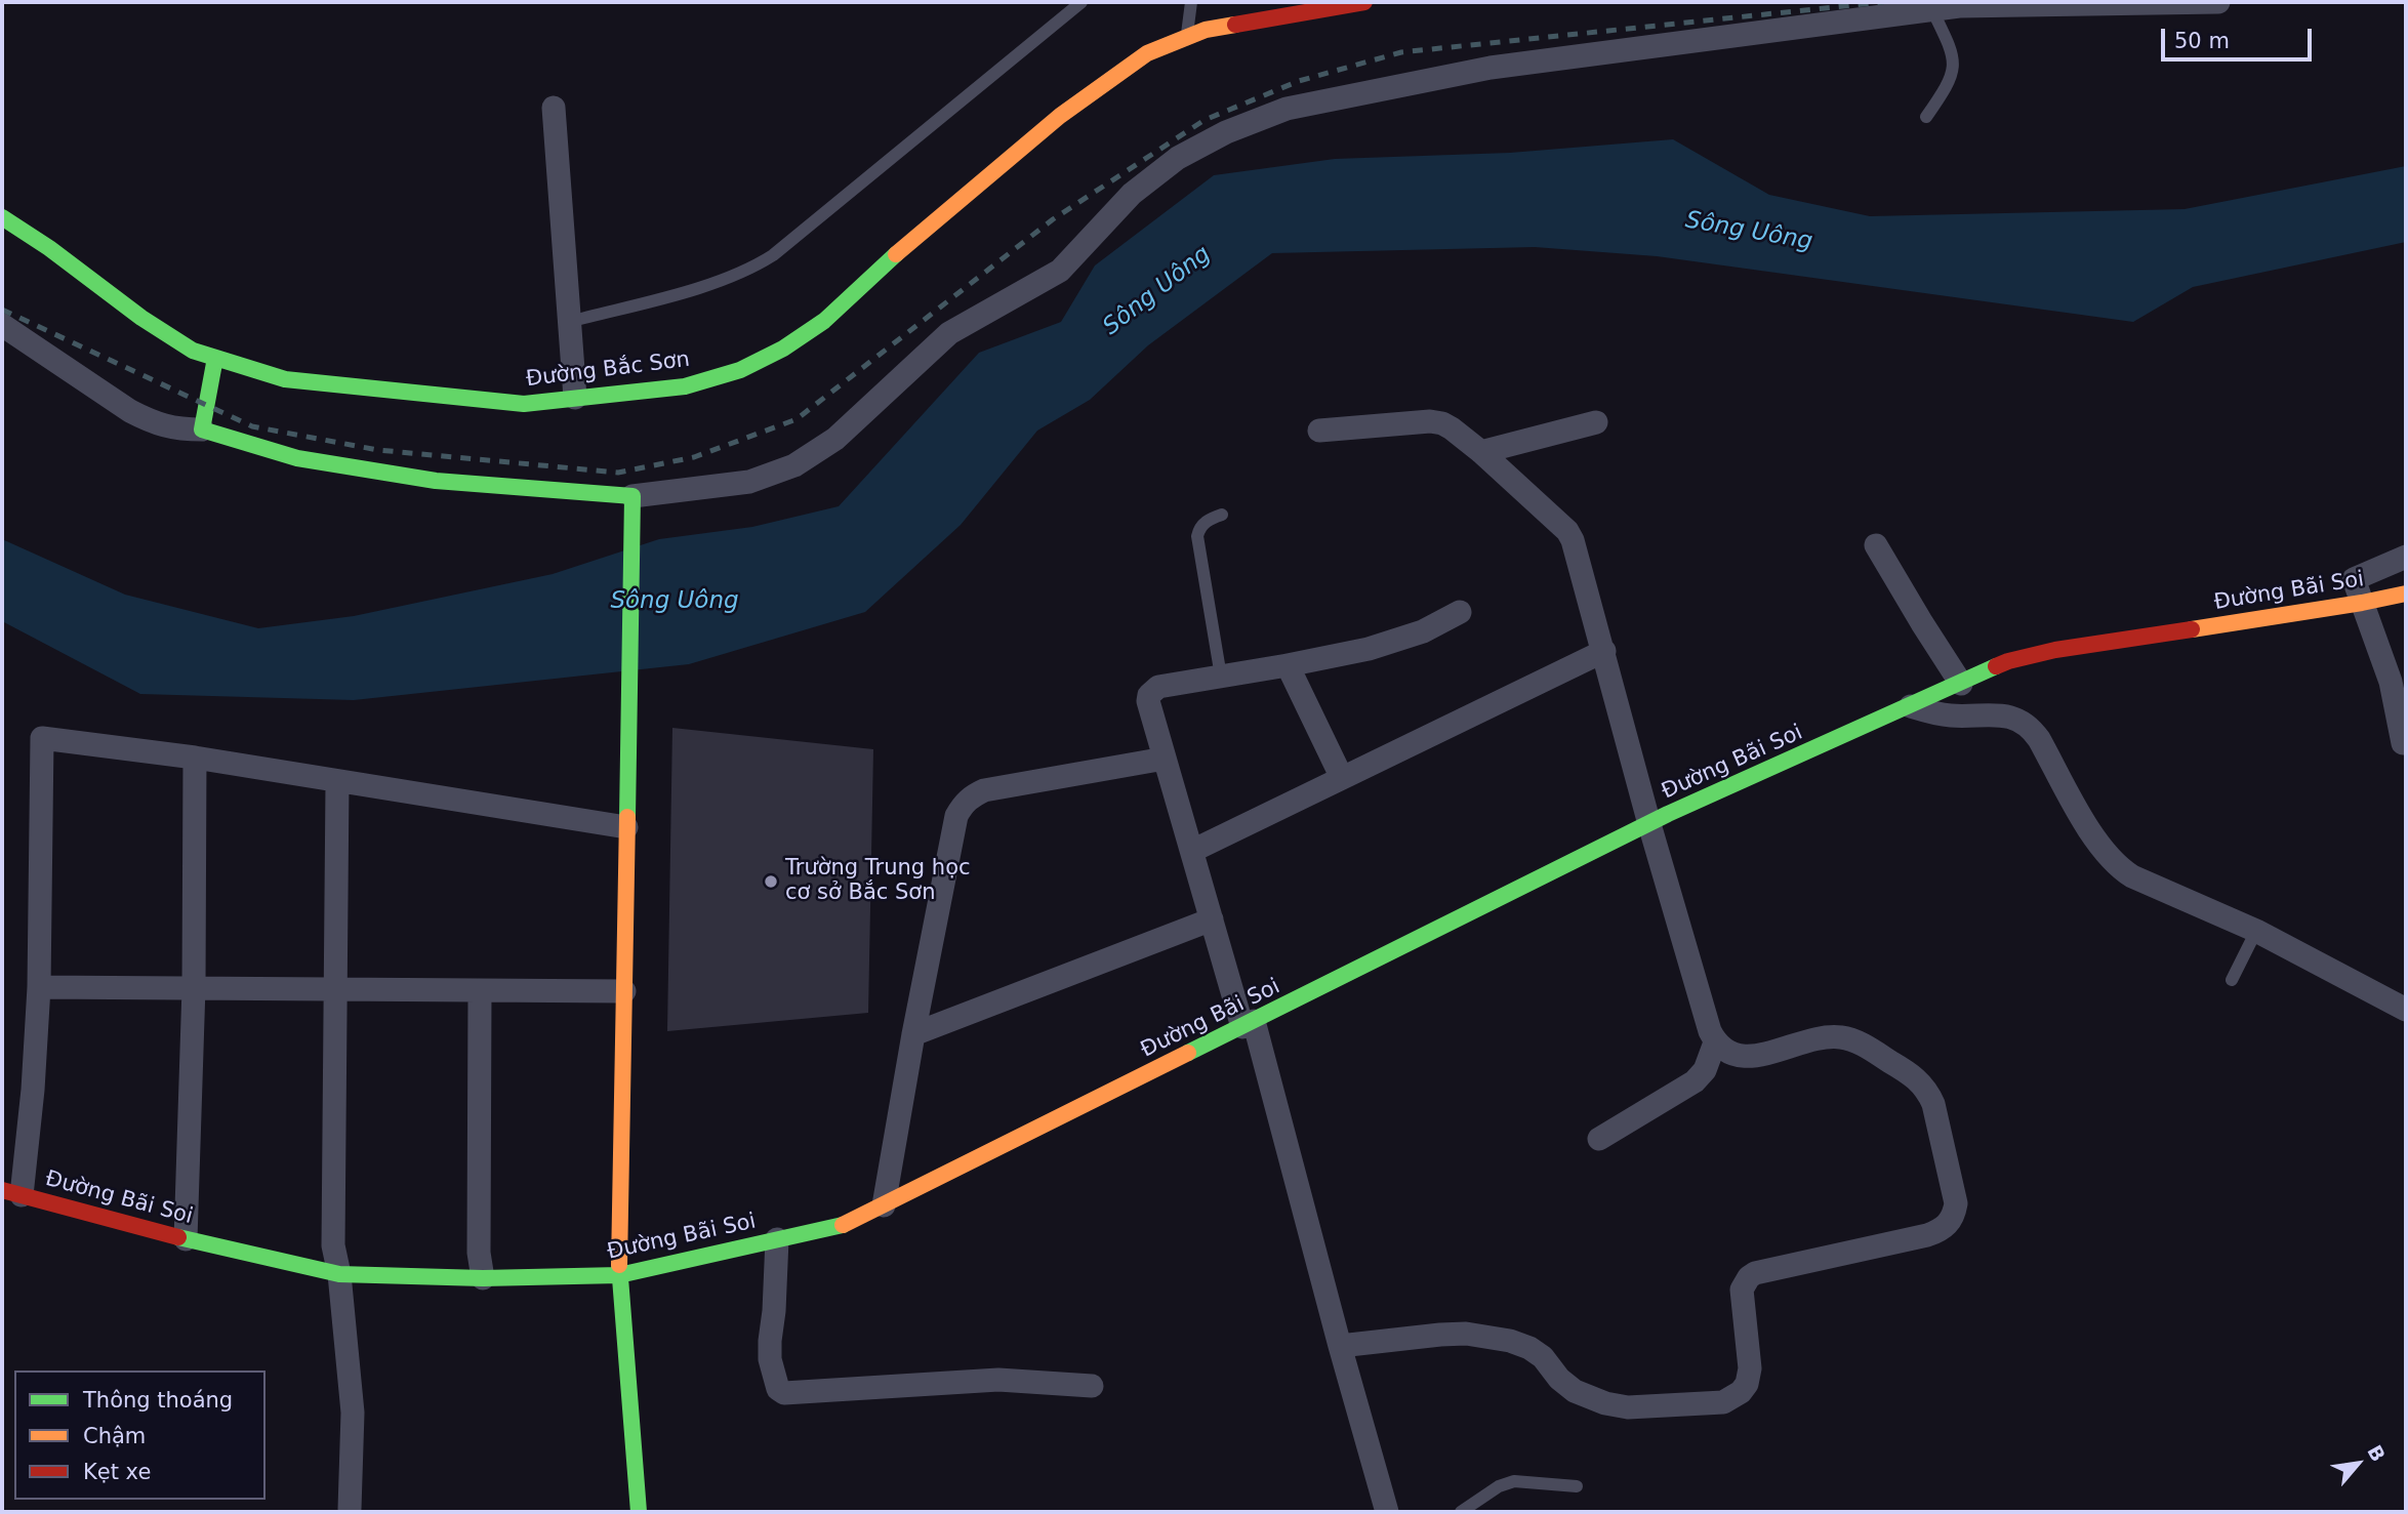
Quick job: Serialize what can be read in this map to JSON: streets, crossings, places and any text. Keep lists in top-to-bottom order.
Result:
{
  "streets": {
    "main road": ["Đường Bắc Sơn", "Đường Bãi Soi"]
  },
  "water": ["Sông Uông"],
  "places": ["Trường Trung học cơ sở Bắc Sơn"],
  "legend": ["Thông thoáng", "Chậm", "Kẹt xe"],
  "scale_bar": "50 m",
  "north": "top right"
}
